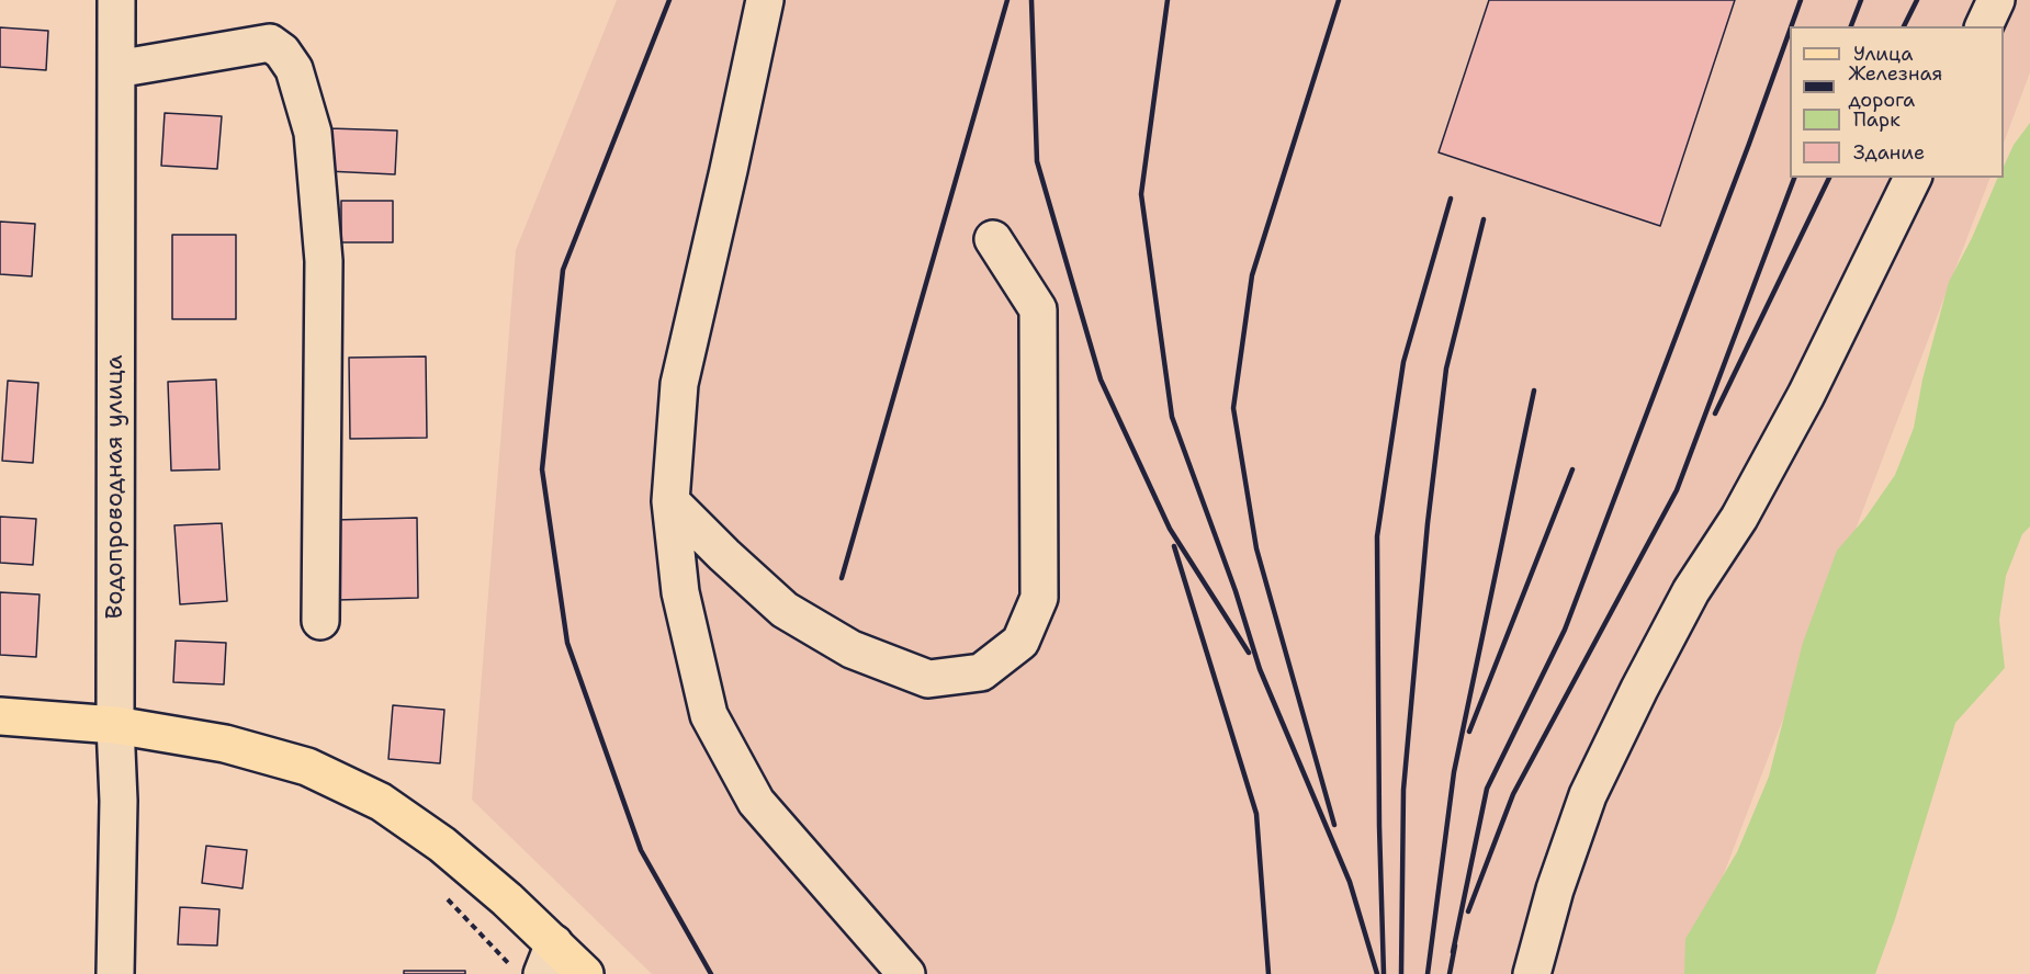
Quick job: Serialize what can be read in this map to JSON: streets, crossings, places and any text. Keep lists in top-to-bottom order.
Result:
{
  "streets": {
    "street": ["Водопроводная улица"]
  },
  "legend": [
    "Улица",
    "Железная дорога",
    "Парк",
    "Здание"
  ]
}
